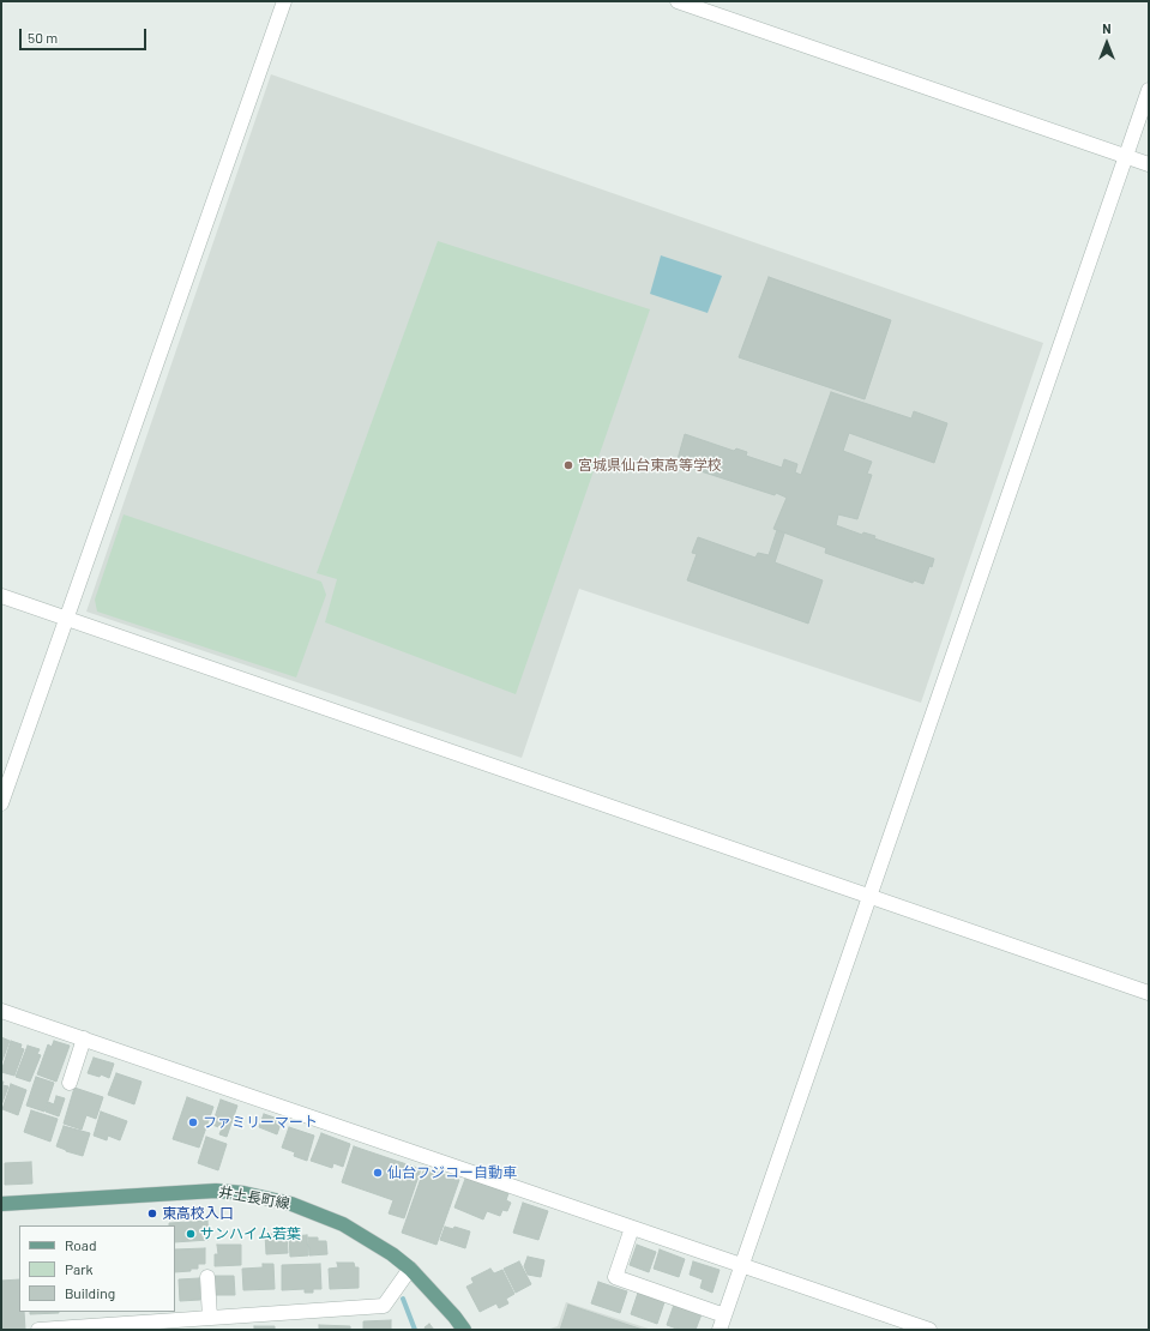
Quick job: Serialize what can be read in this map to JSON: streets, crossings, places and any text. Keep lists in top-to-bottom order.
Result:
{
  "streets": {
    "main road": ["井土長町線"]
  },
  "places": [
    "宮城県仙台東高等学校",
    "ファミリーマート",
    "仙台フジコー自動車",
    "東高校入口",
    "サンハイム若葉"
  ],
  "legend": ["Road", "Park", "Building"],
  "scale_bar": "50 m",
  "north": "top"
}
